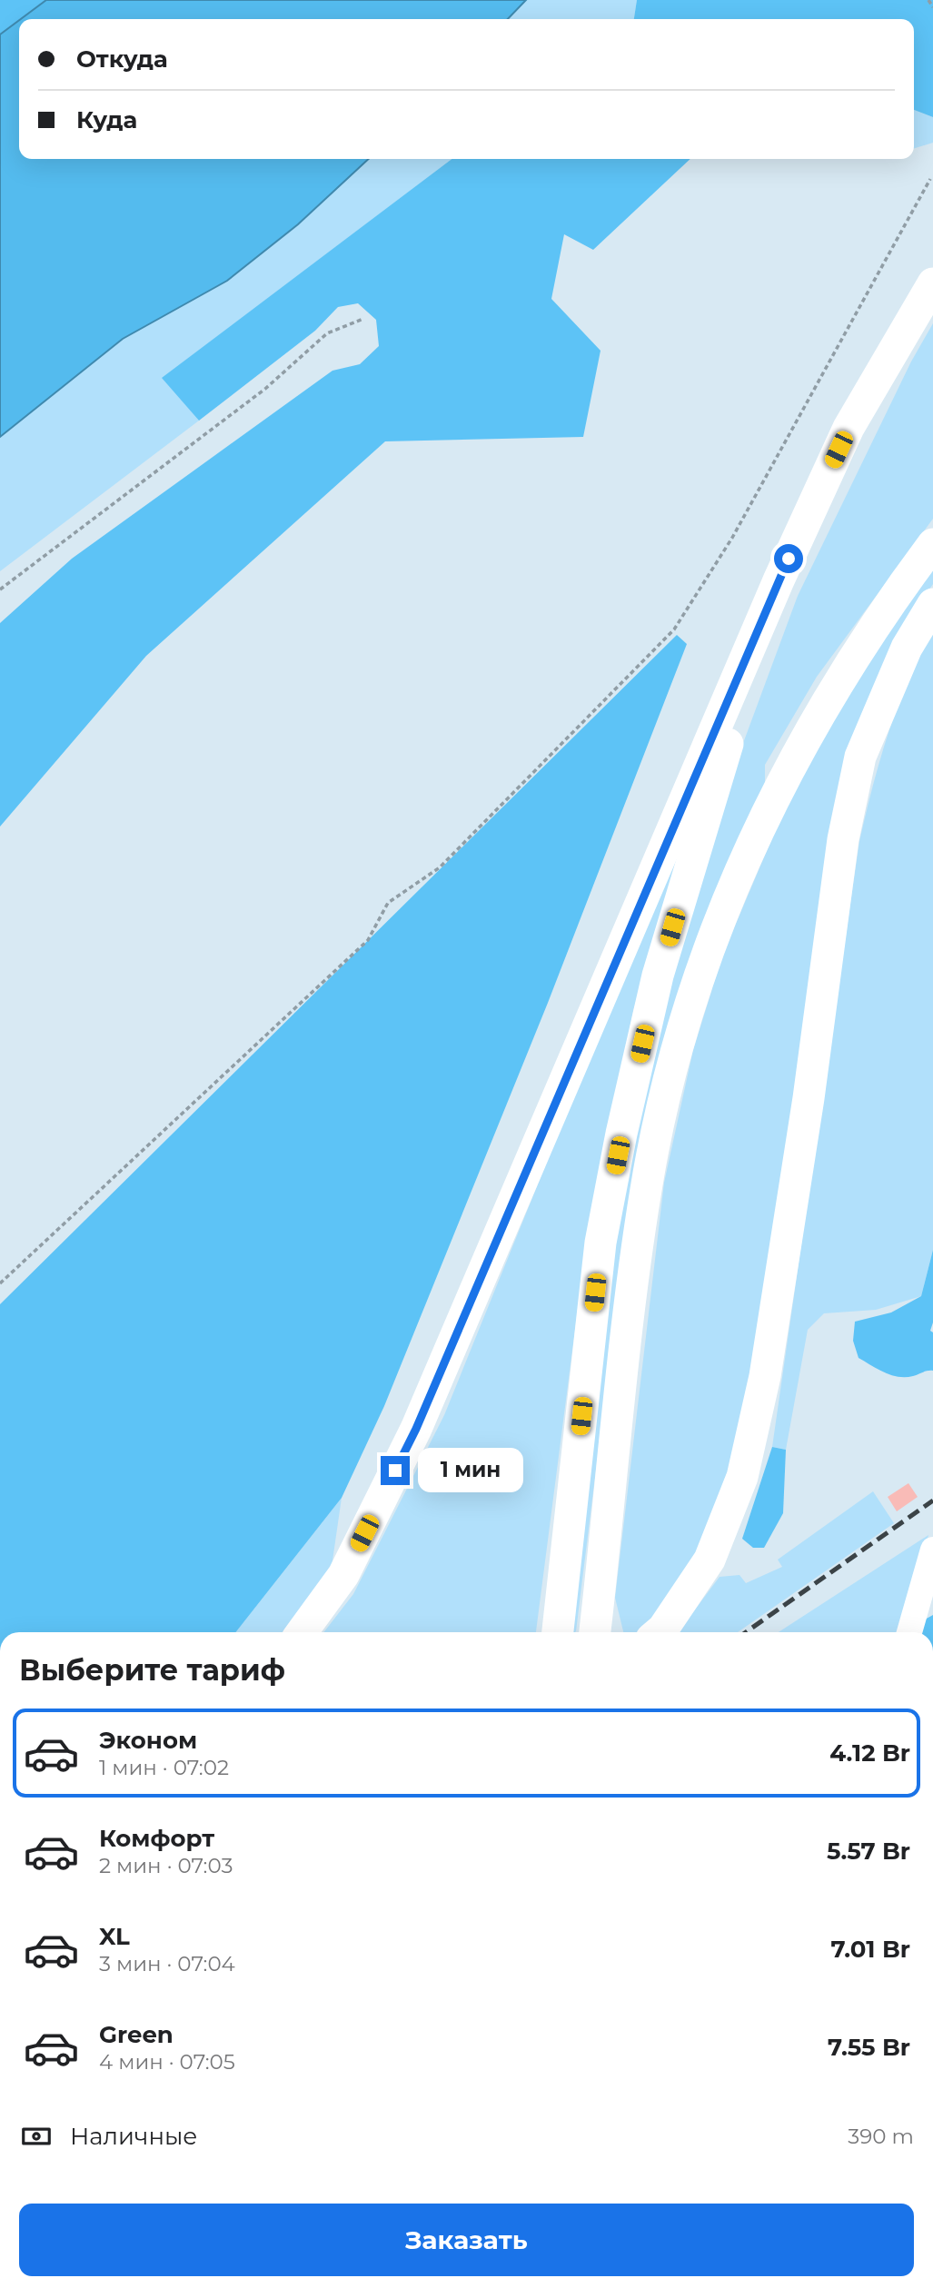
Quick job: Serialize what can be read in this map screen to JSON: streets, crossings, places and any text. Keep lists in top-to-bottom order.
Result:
{
  "page": {
    "banner": ["Откуда", "Куда"],
    "bubble": "1 мин",
    "heading": "Выберите тариф",
    "list": [
      {
        "name": "Эконом",
        "note": "1 мин · 07:02",
        "value": "4.12 Br"
      },
      {
        "name": "Комфорт",
        "note": "2 мин · 07:03",
        "value": "5.57 Br"
      },
      {
        "name": "XL",
        "note": "3 мин · 07:04",
        "value": "7.01 Br"
      },
      {
        "name": "Green",
        "note": "4 мин · 07:05",
        "value": "7.55 Br"
      }
    ],
    "pay": ["Наличные", "390 m"],
    "buttons": "Заказать"
  }
}
